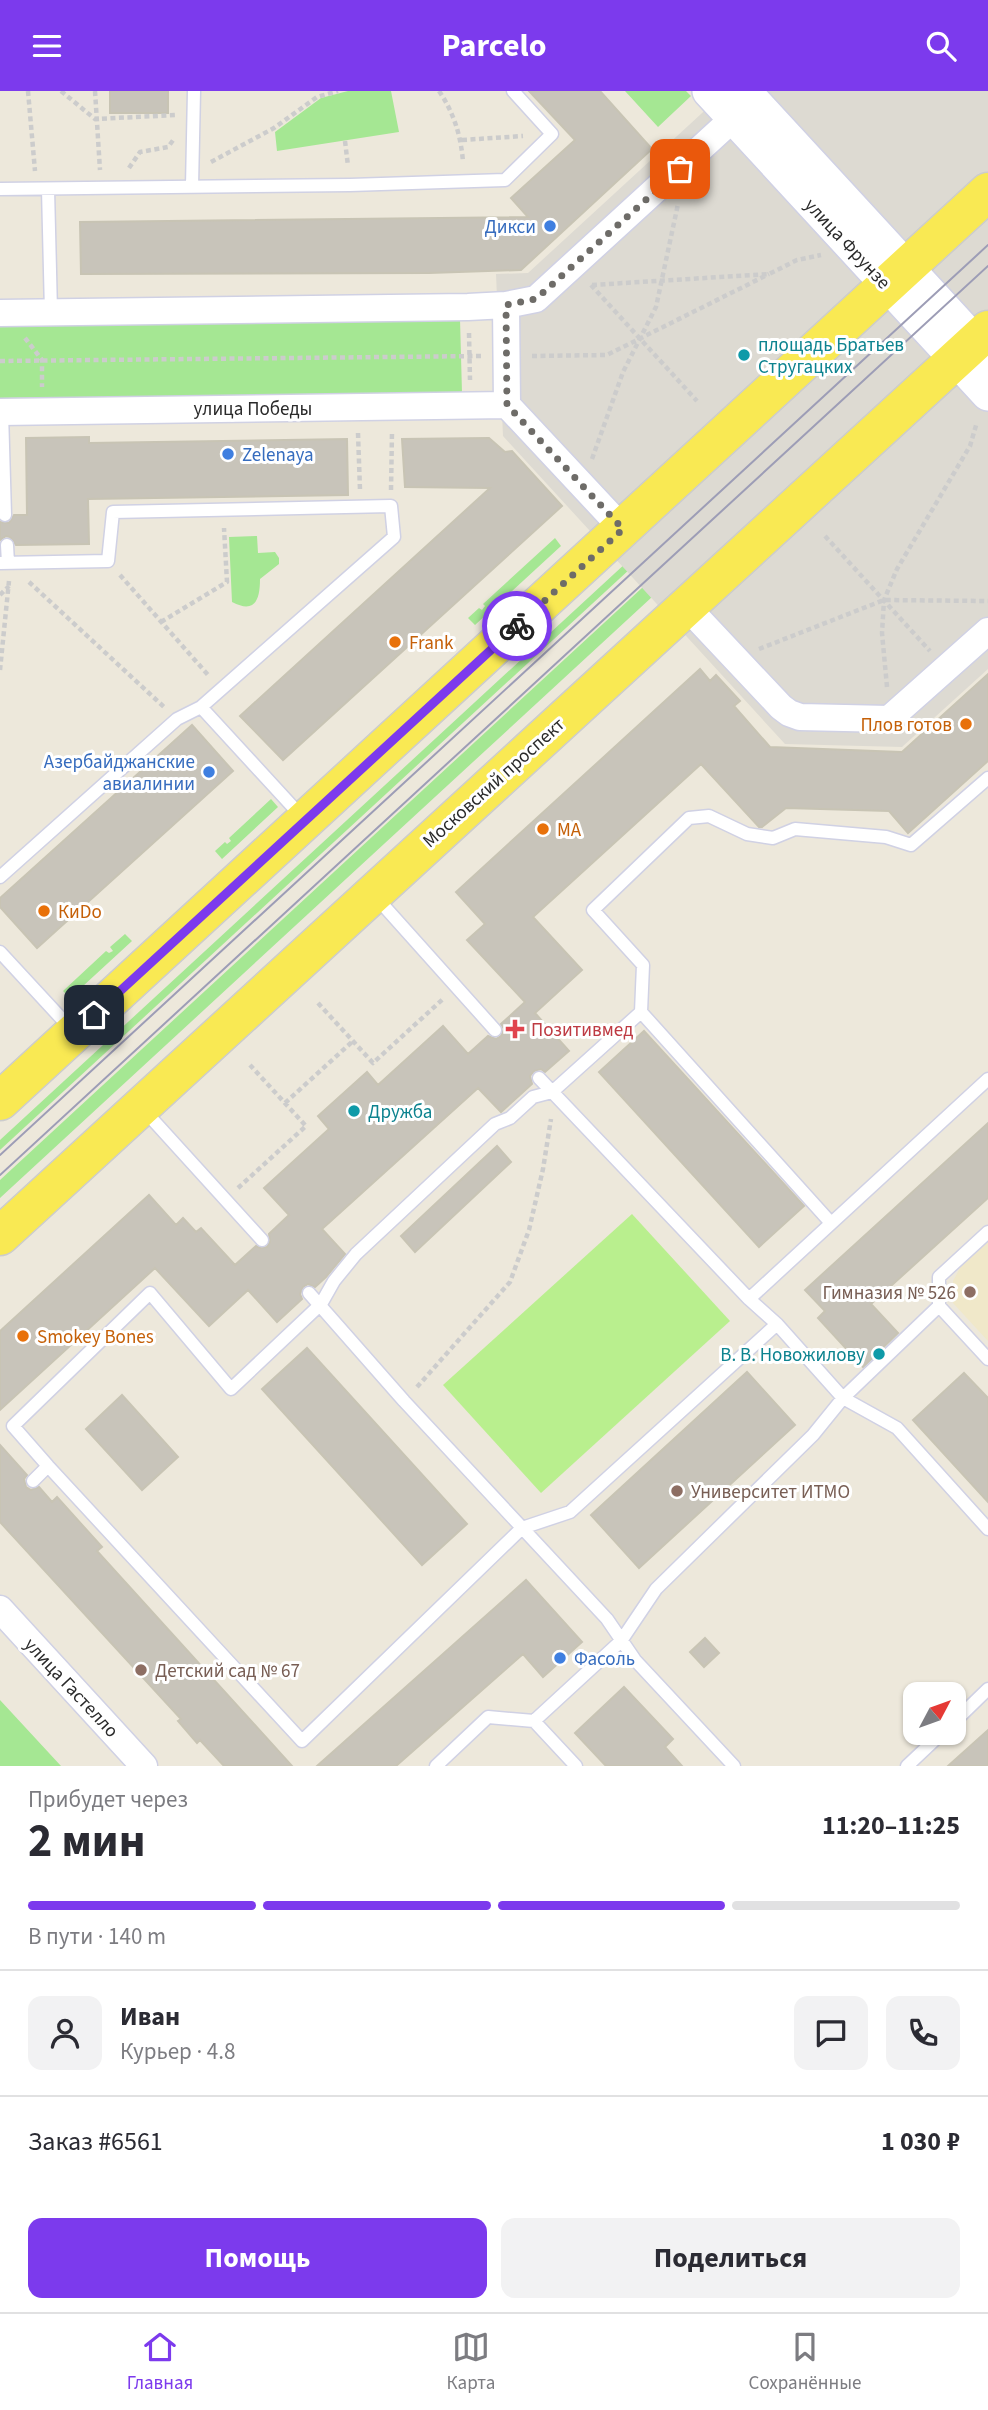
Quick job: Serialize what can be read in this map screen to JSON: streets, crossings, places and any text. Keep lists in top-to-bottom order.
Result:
{
  "streets": {
    "main road": ["Московский проспект"],
    "street": ["улица Фрунзе", "улица Победы", "улица Гастелло"]
  },
  "crossings": [
    ["улица Фрунзе", "Московский проспект"]
  ],
  "places": {
    "other": [
      "Дикси",
      "площадь Братьев Стругацких",
      "Zelenaya",
      "Frank",
      "Плов готов",
      "Азербайджанские авиалинии",
      "MA",
      "КиDo",
      "Дружба",
      "Гимназия № 526",
      "Smokey Bones",
      "В. В. Новожилову",
      "Университет ИТМО",
      "Фасоль",
      "Детский сад № 67"
    ],
    "health": ["Позитивмед"]
  },
  "north": "top right",
  "page": {
    "header": "Parcelo",
    "heading": ["2 мин", "Прибудет через", "11:20–11:25"],
    "panel": [
      "Иван",
      "Курьер · 4.8",
      "Заказ #6561",
      "1 030 ₽"
    ],
    "bar": "В пути · 140 m",
    "buttons": ["Помощь", "Поделиться"],
    "tabs": ["Главная", "Карта", "Сохранённые"]
  }
}
